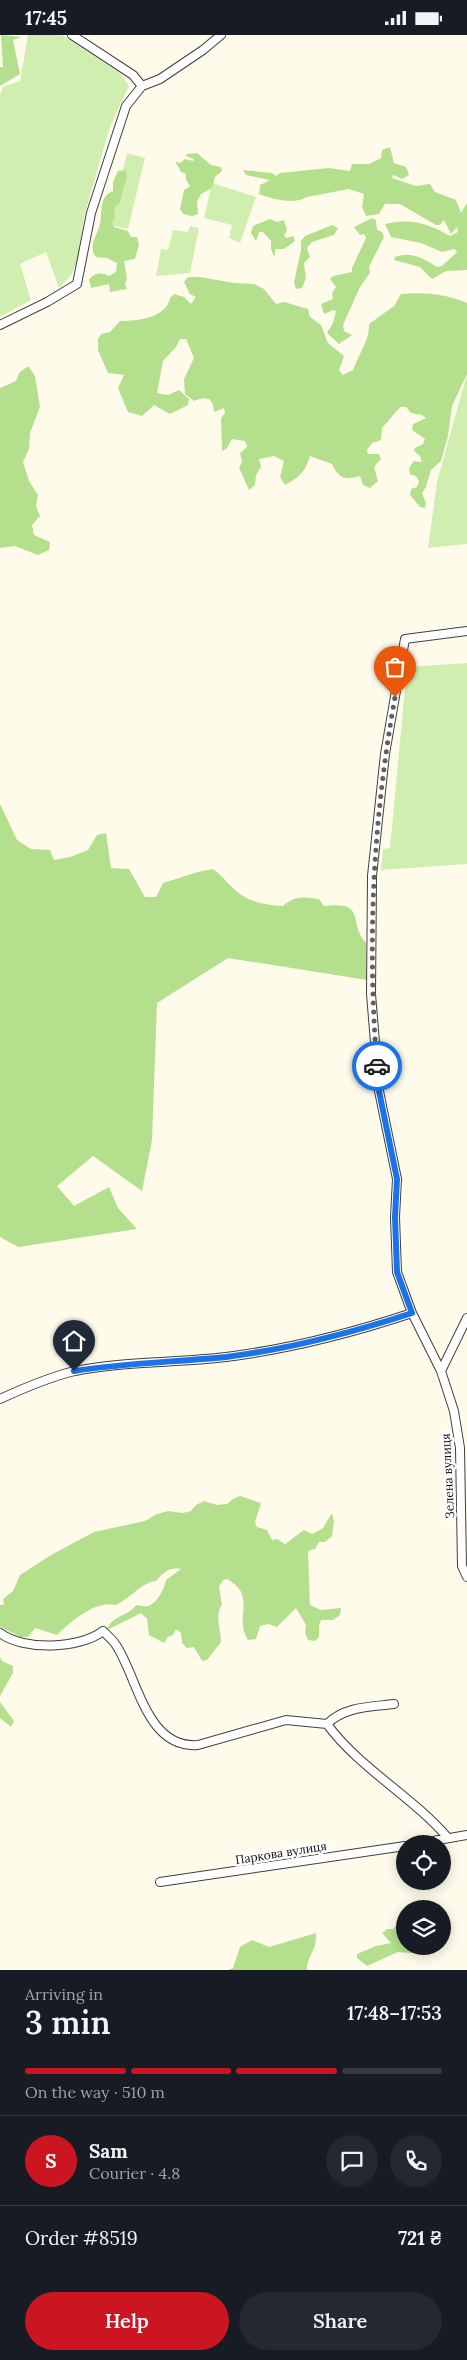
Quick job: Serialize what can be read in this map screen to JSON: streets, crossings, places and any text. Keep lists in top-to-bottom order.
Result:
{
  "streets": {
    "street": ["Зелена вулиця", "Паркова вулиця"]
  },
  "page": {
    "status": "17:45",
    "heading": ["3 min", "Arriving in", "17:48–17:53"],
    "panel": [
      "Sam",
      "Courier · 4.8",
      "Order #8519",
      "721 ₴"
    ],
    "bar": "On the way · 510 m",
    "round": "S",
    "buttons": ["Help", "Share"]
  }
}
